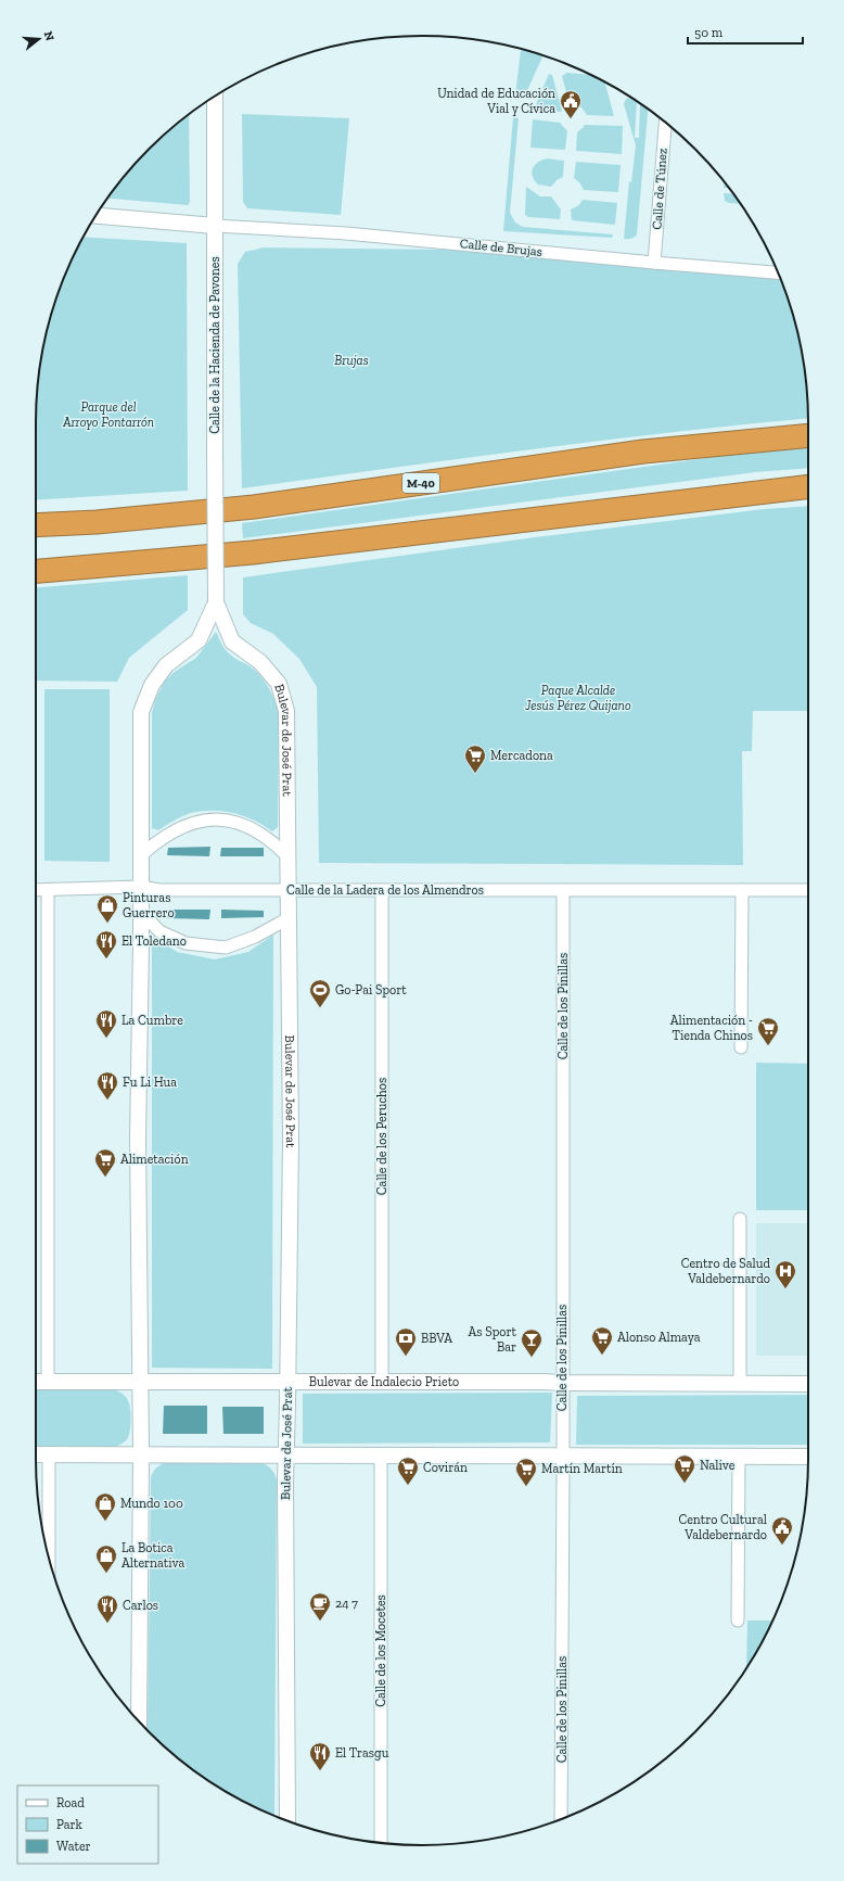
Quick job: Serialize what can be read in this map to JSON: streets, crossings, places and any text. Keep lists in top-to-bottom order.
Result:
{
  "streets": {
    "highway": ["M-40"],
    "street": [
      "Calle de Túnez",
      "Calle de Brujas",
      "Calle de la Hacienda de Pavones",
      "Bulevar de José Prat",
      "Calle de la Ladera de los Almendros",
      "Calle de los Pinillas",
      "Calle de los Peruchos",
      "Bulevar de Indalecio Prieto",
      "Calle de los Mocetes"
    ]
  },
  "crossings": [
    ["Calle de Túnez", "Calle de Brujas"],
    ["Calle de Brujas", "Calle de la Hacienda de Pavones"],
    ["Calle de la Hacienda de Pavones", "Bulevar de José Prat"],
    ["Bulevar de José Prat", "Calle de la Ladera de los Almendros"],
    ["Bulevar de José Prat", "Bulevar de Indalecio Prieto"],
    ["Calle de la Ladera de los Almendros", "Calle de los Pinillas"],
    ["Calle de la Ladera de los Almendros", "Calle de los Peruchos"],
    ["Calle de los Pinillas", "Bulevar de Indalecio Prieto"],
    ["Calle de los Peruchos", "Bulevar de Indalecio Prieto"]
  ],
  "parks": ["Brujas", "Parque del Arroyo Fontarrón", "Paque Alcalde Jesús Pérez Quijano"],
  "places": {
    "public building": ["Unidad de Educación Vial y Cívica", "Centro Cultural Valdebernardo"],
    "supermarket": [
      "Mercadona",
      "Alimentación - Tienda Chinos",
      "Alimetación",
      "Alonso Almaya",
      "Nalive",
      "Covirán",
      "Martín Martín"
    ],
    "shop": ["Pinturas Guerrero", "Mundo 100", "La Botica Alternativa"],
    "restaurant": [
      "El Toledano",
      "La Cumbre",
      "Fu Li Hua",
      "Carlos",
      "El Trasgu"
    ],
    "sports": ["Go-Pai Sport"],
    "hospital": ["Centro de Salud Valdebernardo"],
    "bank": ["BBVA"],
    "bar": ["As Sport Bar"],
    "cafe": ["24 7"]
  },
  "legend": ["Road", "Park", "Water"],
  "scale_bar": "50 m",
  "north": "right"
}
